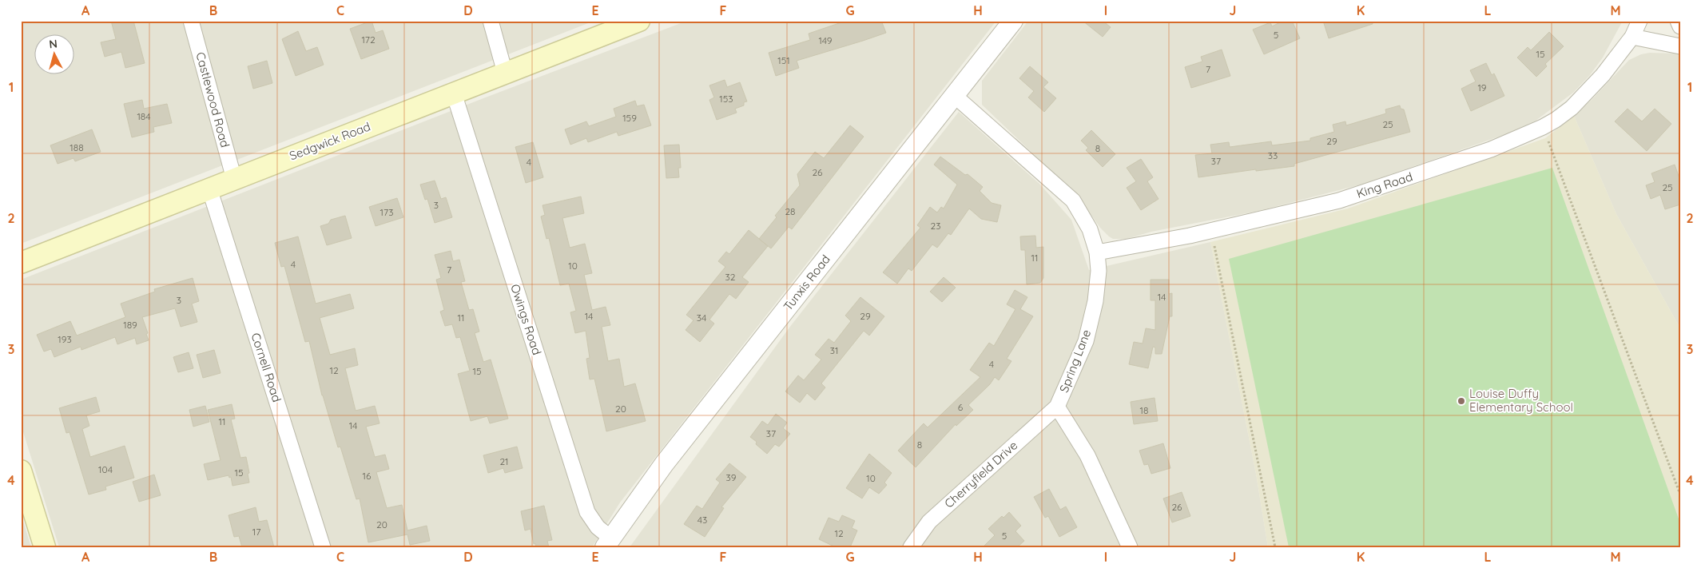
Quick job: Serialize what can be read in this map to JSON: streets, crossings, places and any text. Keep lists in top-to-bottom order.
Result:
{
  "streets": {
    "main road": ["Sedgwick Road"],
    "street": [
      "Castlewood Road",
      "King Road",
      "Tunxis Road",
      "Owings Road",
      "Spring Lane",
      "Cornell Road",
      "Cherryfield Drive"
    ]
  },
  "crossings": [
    ["Castlewood Road", "Sedgwick Road"],
    ["Sedgwick Road", "Owings Road"],
    ["Sedgwick Road", "Cornell Road"],
    ["King Road", "Spring Lane"],
    ["Tunxis Road", "Owings Road"],
    ["Tunxis Road", "Spring Lane"],
    ["Spring Lane", "Cherryfield Drive"]
  ],
  "places": ["Louise Duffy Elementary School"],
  "house_numbers": [
    "5",
    "172",
    "149",
    "15",
    "151",
    "7",
    "19",
    "153",
    "184",
    "159",
    "25",
    "29",
    "188",
    "8",
    "33",
    "37",
    "4",
    "26",
    "25",
    "3",
    "28",
    "173",
    "23",
    "11",
    "4",
    "10",
    "7",
    "32",
    "14",
    "3",
    "14",
    "29",
    "11",
    "34",
    "189",
    "193",
    "31",
    "4",
    "12",
    "15",
    "6",
    "20",
    "18",
    "11",
    "14",
    "37",
    "8",
    "21",
    "104",
    "15",
    "16",
    "39",
    "10",
    "26",
    "43",
    "20",
    "17",
    "12",
    "5"
  ],
  "north": "top",
  "grid": {
    "columns": [
      "A",
      "B",
      "C",
      "D",
      "E",
      "F",
      "G",
      "H",
      "I",
      "J",
      "K",
      "L",
      "M"
    ],
    "rows": [
      "1",
      "2",
      "3",
      "4"
    ]
  }
}
